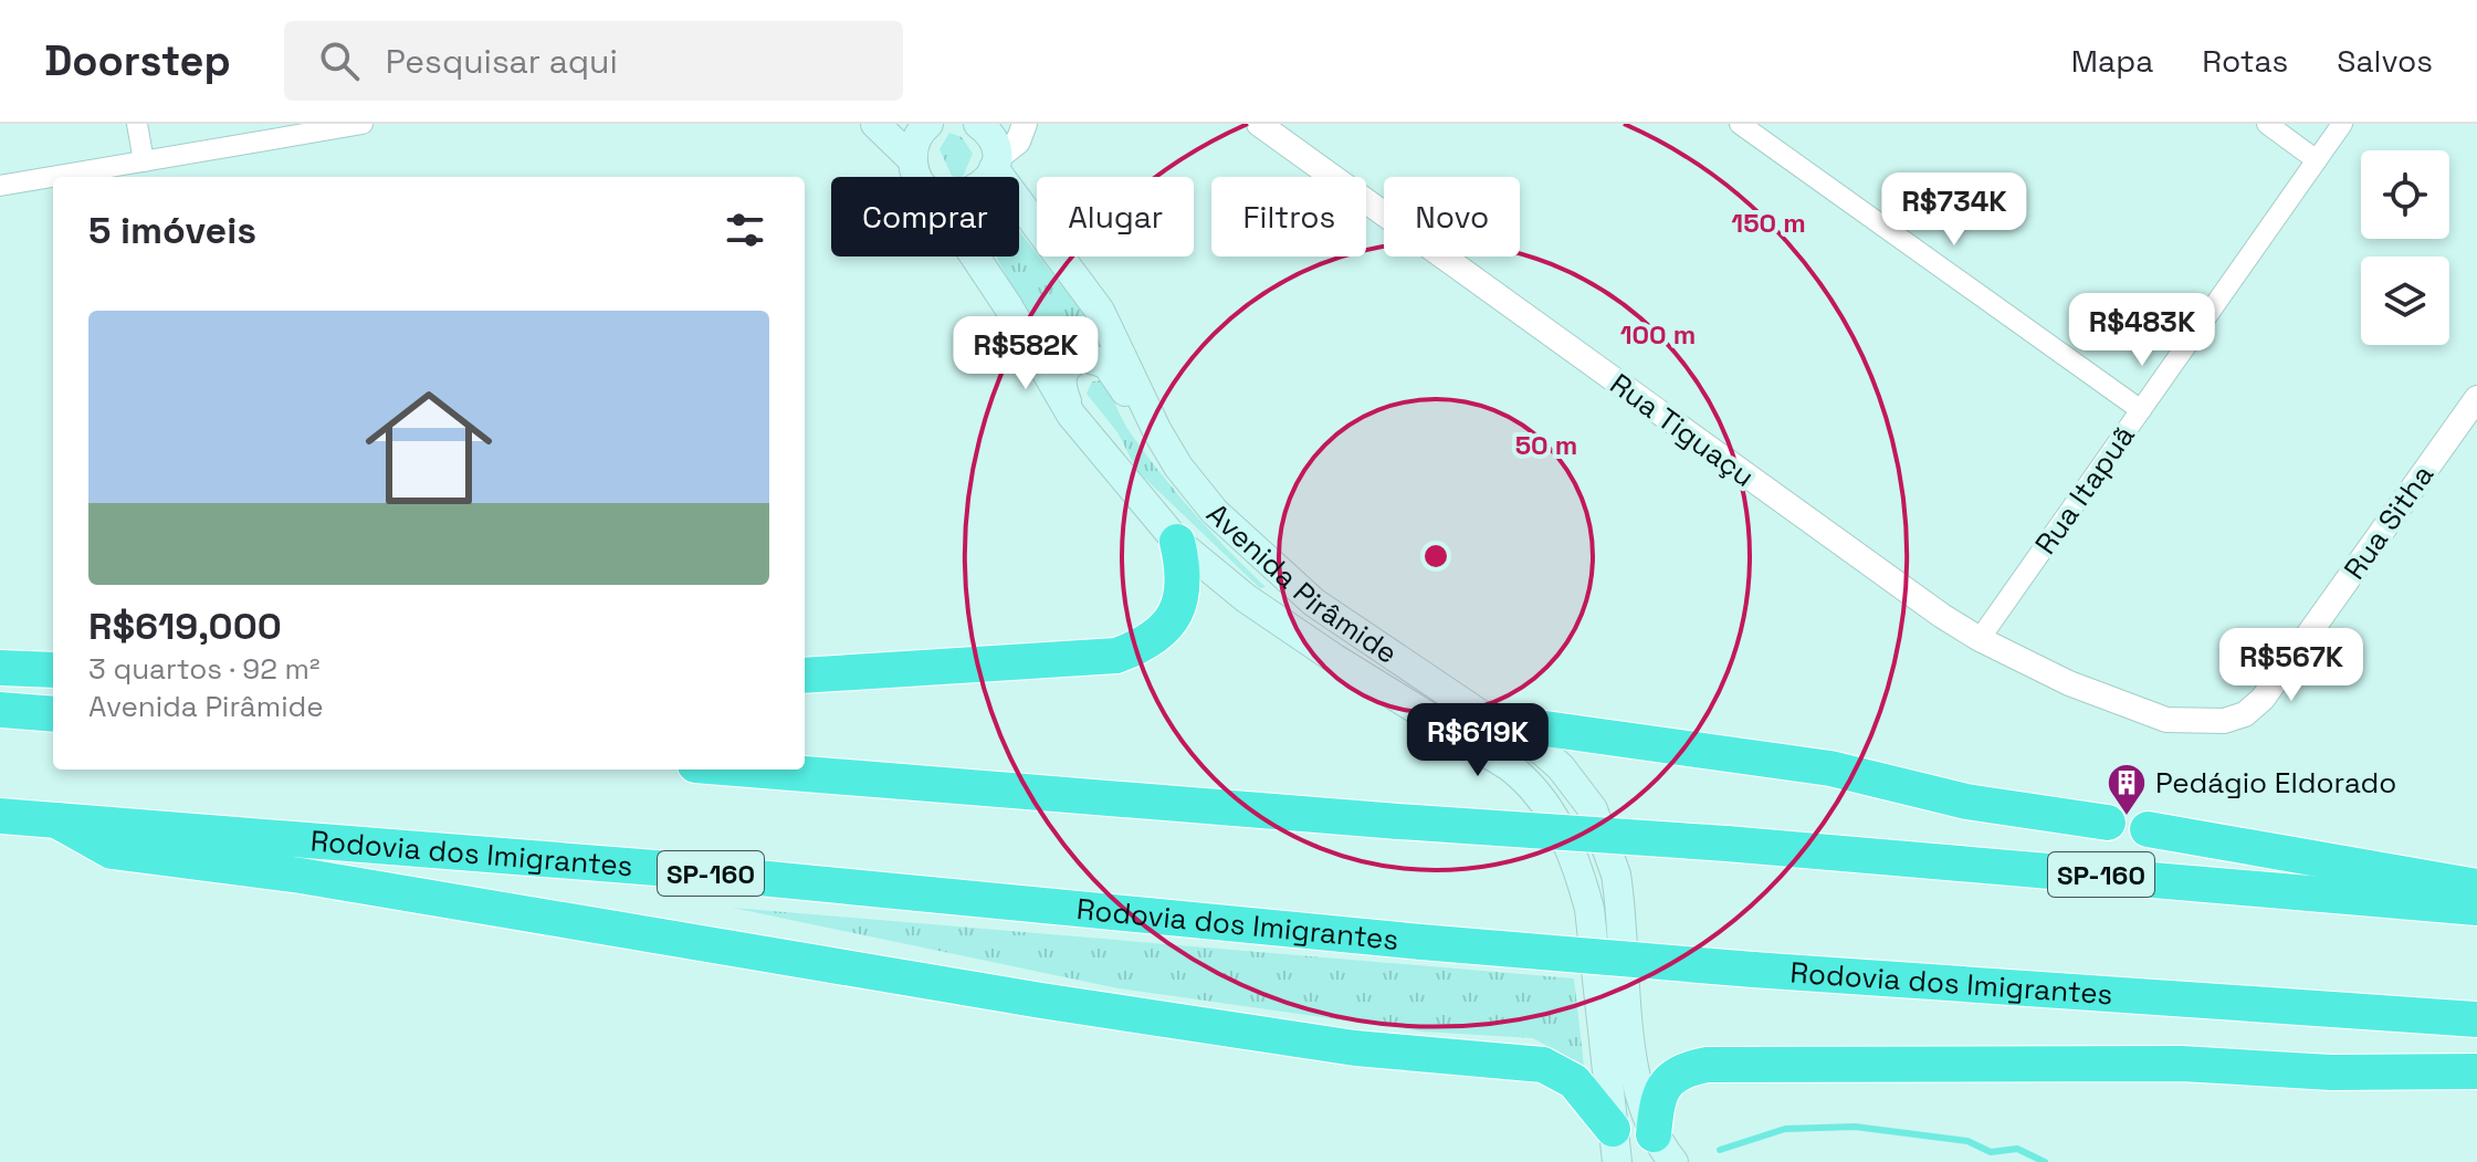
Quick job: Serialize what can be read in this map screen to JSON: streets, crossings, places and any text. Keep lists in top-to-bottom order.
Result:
{
  "streets": {
    "highway": ["Rodovia dos Imigrantes", "SP-160"],
    "main road": ["Avenida Pirâmide"],
    "street": ["Rua Tiguaçu", "Rua Itapuã", "Rua Sitha"]
  },
  "crossings": [
    ["Rua Tiguaçu", "Rua Itapuã"],
    ["Rua Tiguaçu", "Rua Sitha"],
    ["Rua Itapuã", "Rua Sitha"]
  ],
  "places": {
    "building": ["Pedágio Eldorado"]
  },
  "page": {
    "header": "Doorstep",
    "search": "Pesquisar aqui",
    "nav": ["Mapa", "Rotas", "Salvos"],
    "price": [
      "R$734K",
      "R$483K",
      "R$582K",
      "R$567K",
      "R$619K"
    ],
    "chip": [
      "Comprar",
      "Alugar",
      "Filtros",
      "Novo"
    ],
    "heading": "5 imóveis",
    "list": [
      {
        "name": "R$619,000",
        "note": "3 quartos · 92 m² · Avenida Pirâmide"
      }
    ]
  },
  "rings": ["150 m", "100 m", "50 m"]
}
